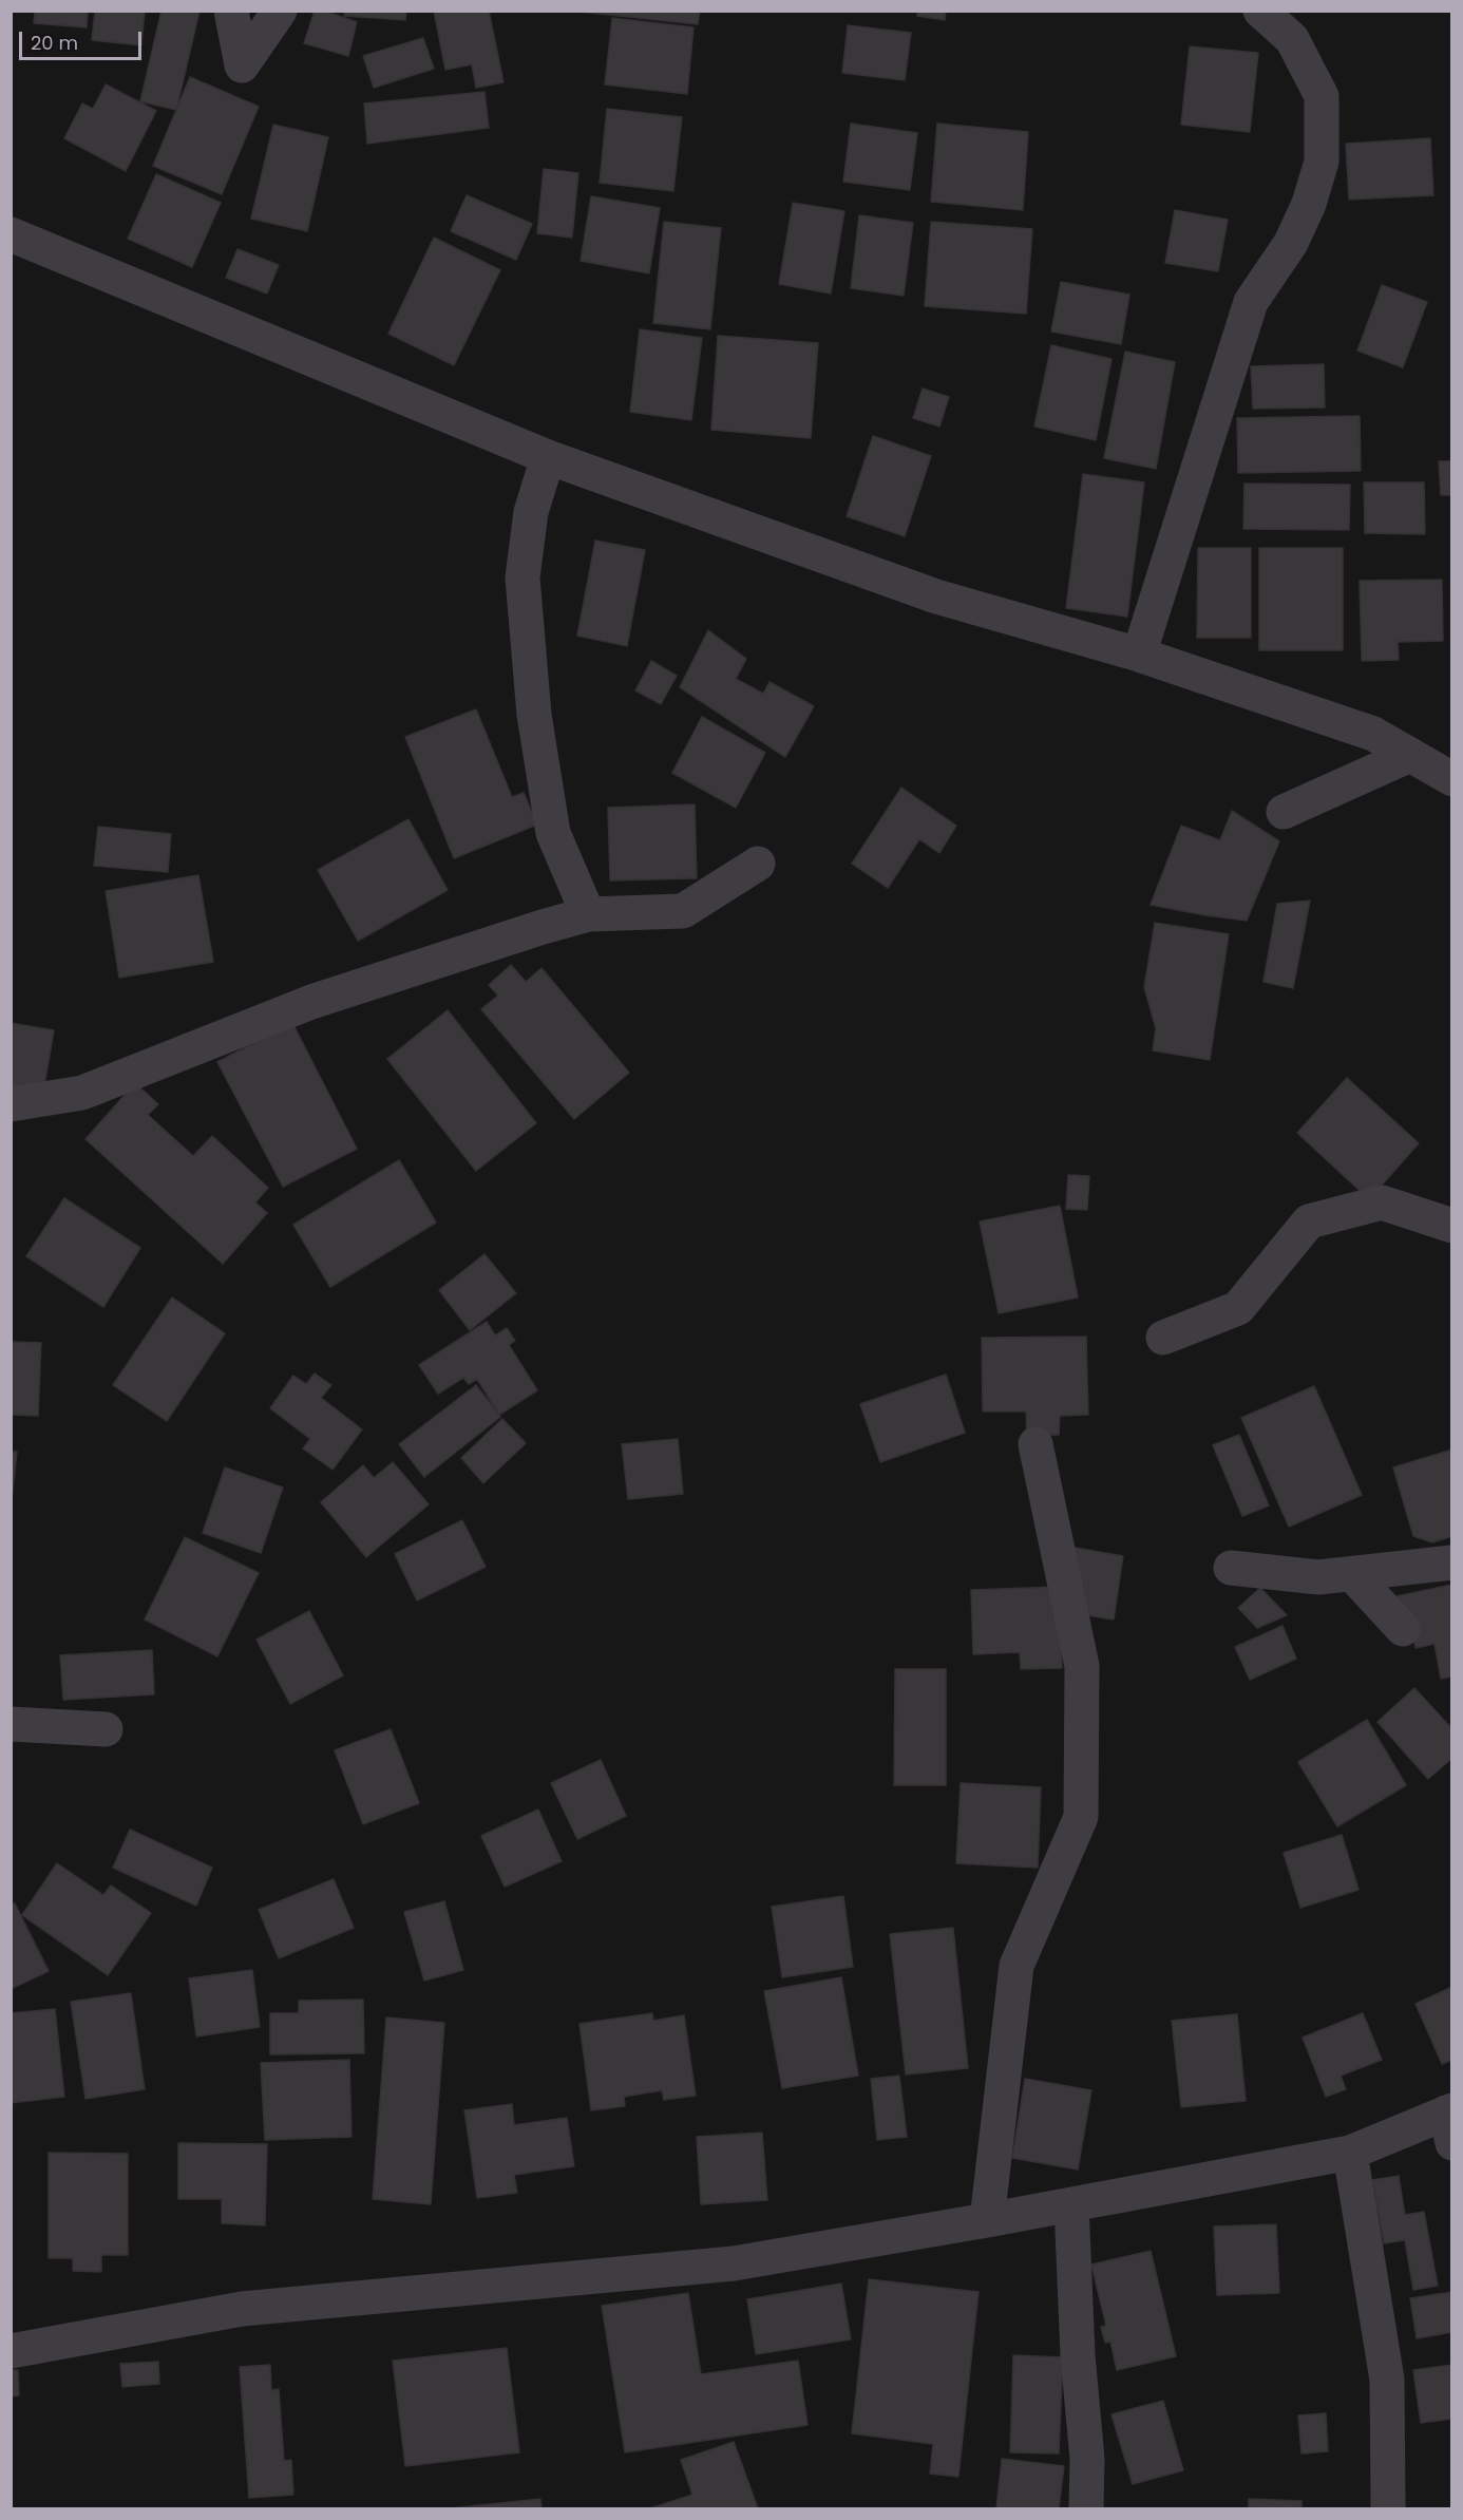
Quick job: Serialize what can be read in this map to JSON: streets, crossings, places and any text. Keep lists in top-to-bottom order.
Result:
{
  "scale_bar": "20 m"
}
